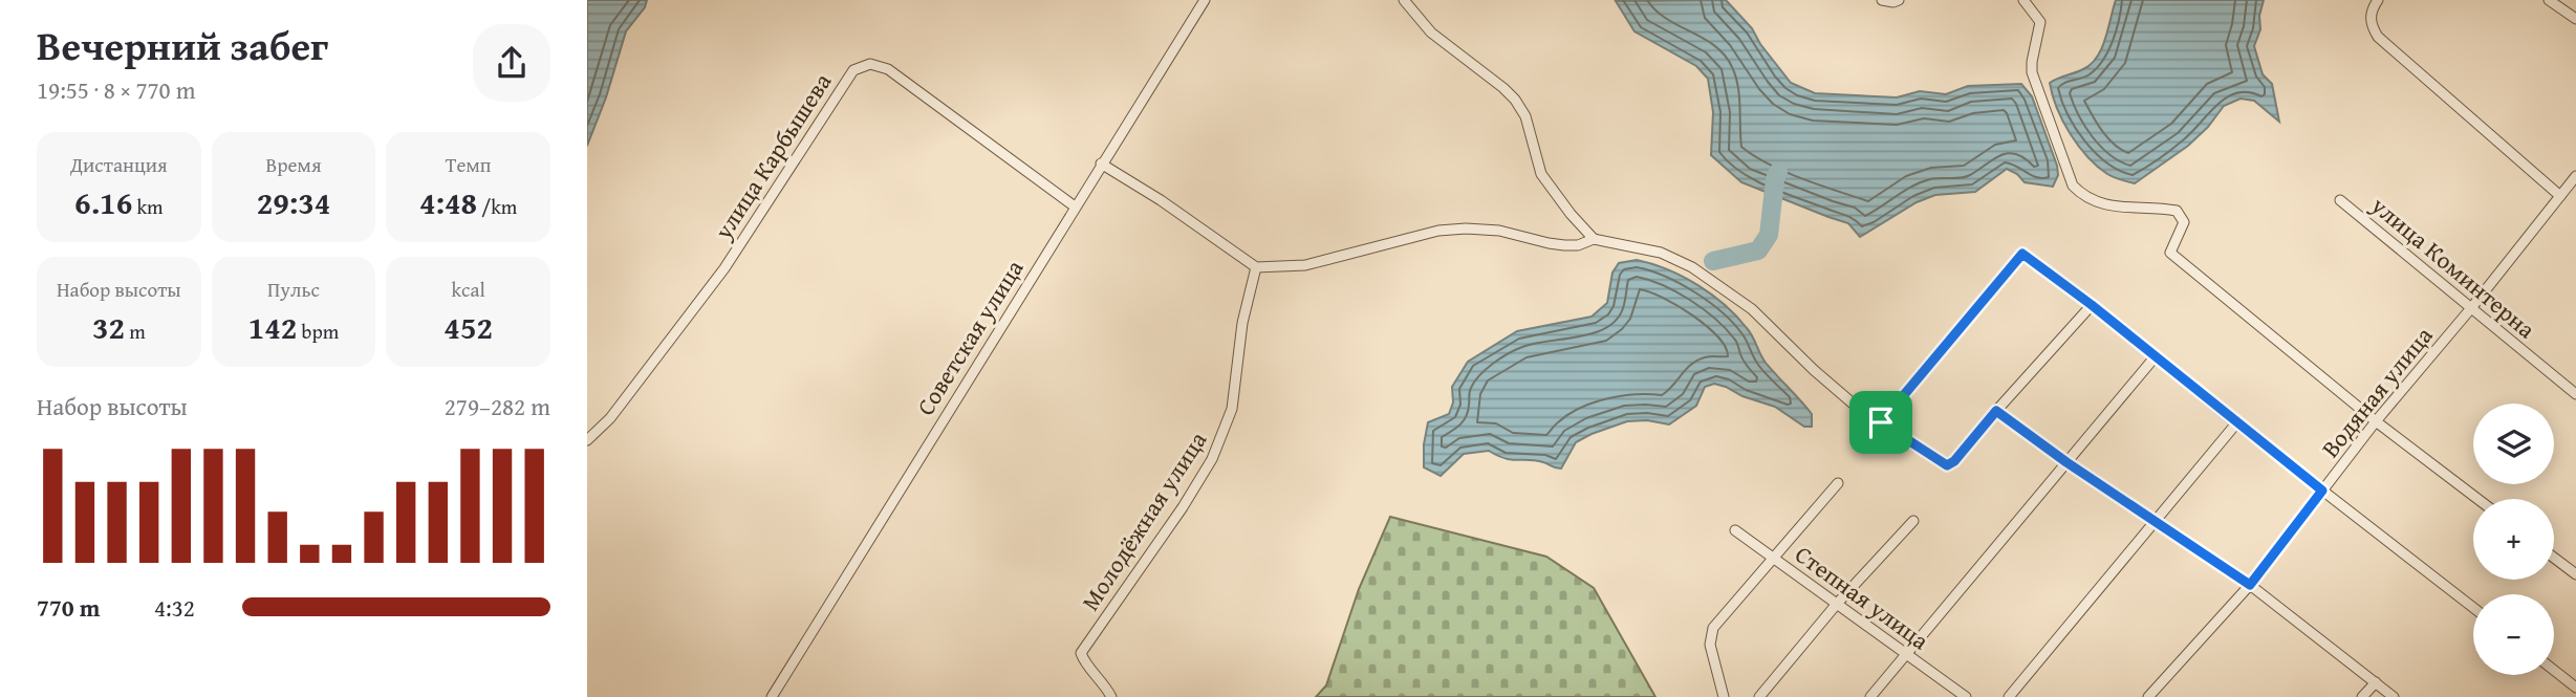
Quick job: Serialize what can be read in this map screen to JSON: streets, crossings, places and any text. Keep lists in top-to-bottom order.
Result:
{
  "streets": {
    "street": [
      "улица Карбышева",
      "улица Коминтерна",
      "Советская улица",
      "Водяная улица",
      "Молодёжная улица",
      "Степная улица"
    ]
  },
  "crossings": [
    ["улица Карбышева", "Советская улица"],
    ["улица Коминтерна", "Водяная улица"]
  ],
  "page": {
    "heading": ["Вечерний забег", "19:55 · 8 × 770 m"],
    "stats": [
      ["Дистанция", "6.16 km"],
      ["Время", "29:34"],
      ["Темп", "4:48 /km"],
      ["Набор высоты", "32 m"],
      ["Пульс", "142 bpm"],
      ["kcal", "452"]
    ],
    "chart": ["Набор высоты", "279–282 m"],
    "map_buttons": ["+", "−"],
    "list": [
      {
        "name": "770 m",
        "note": "4:32"
      }
    ]
  }
}
